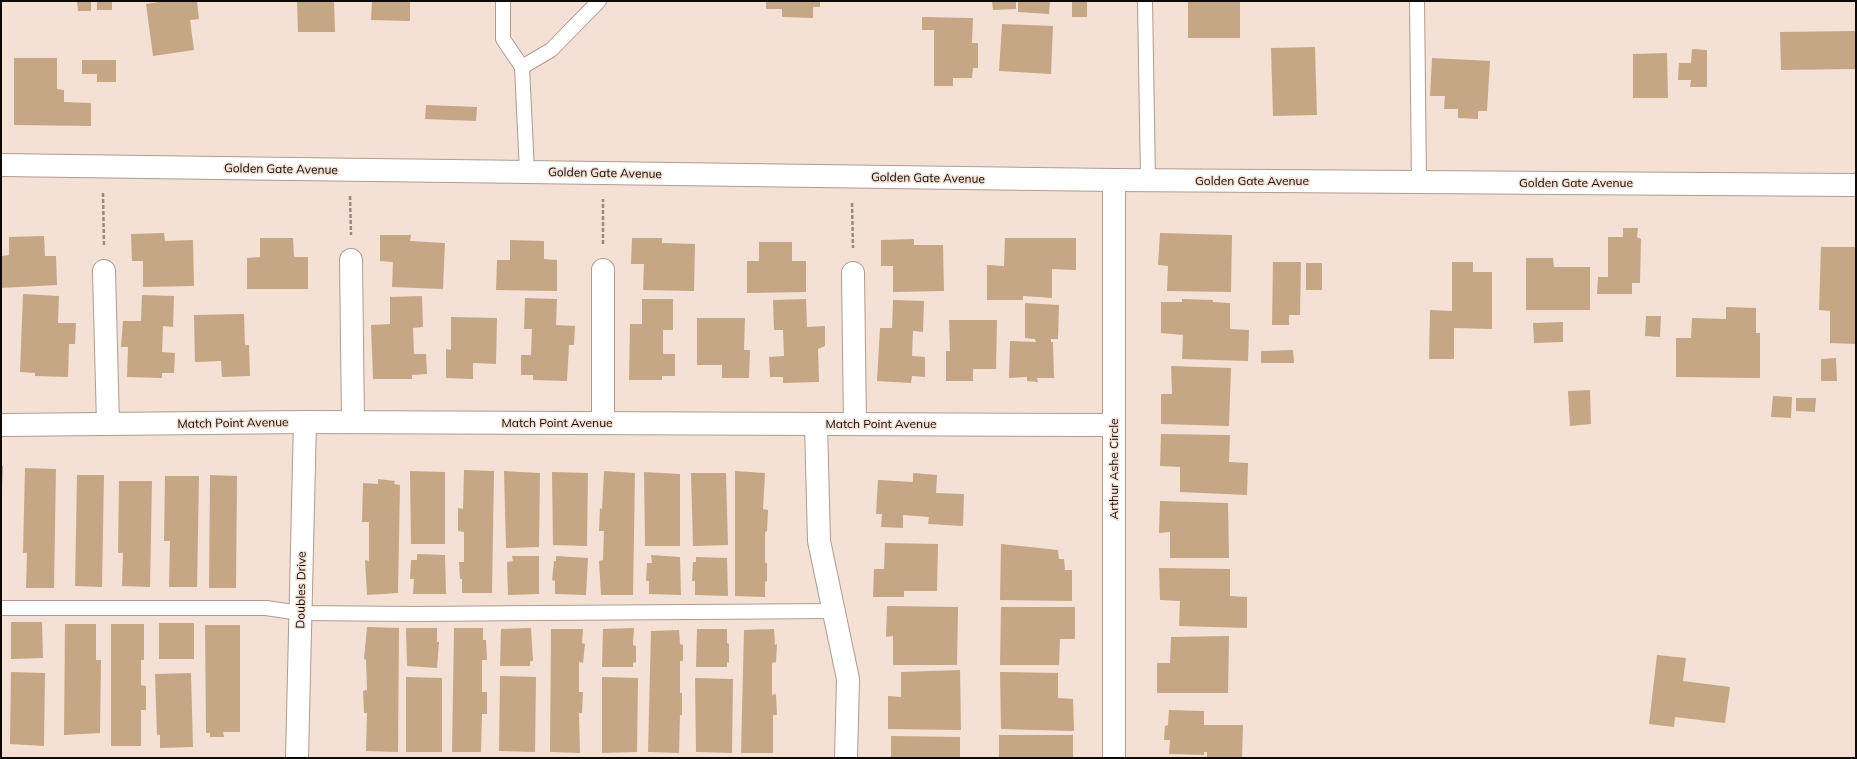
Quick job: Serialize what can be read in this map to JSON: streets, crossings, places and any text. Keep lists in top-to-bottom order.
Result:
{
  "streets": {
    "street": [
      "Golden Gate Avenue",
      "Match Point Avenue",
      "Arthur Ashe Circle",
      "Doubles Drive"
    ]
  },
  "crossings": [
    ["Golden Gate Avenue", "Arthur Ashe Circle"],
    ["Match Point Avenue", "Arthur Ashe Circle"],
    ["Match Point Avenue", "Doubles Drive"]
  ]
}
